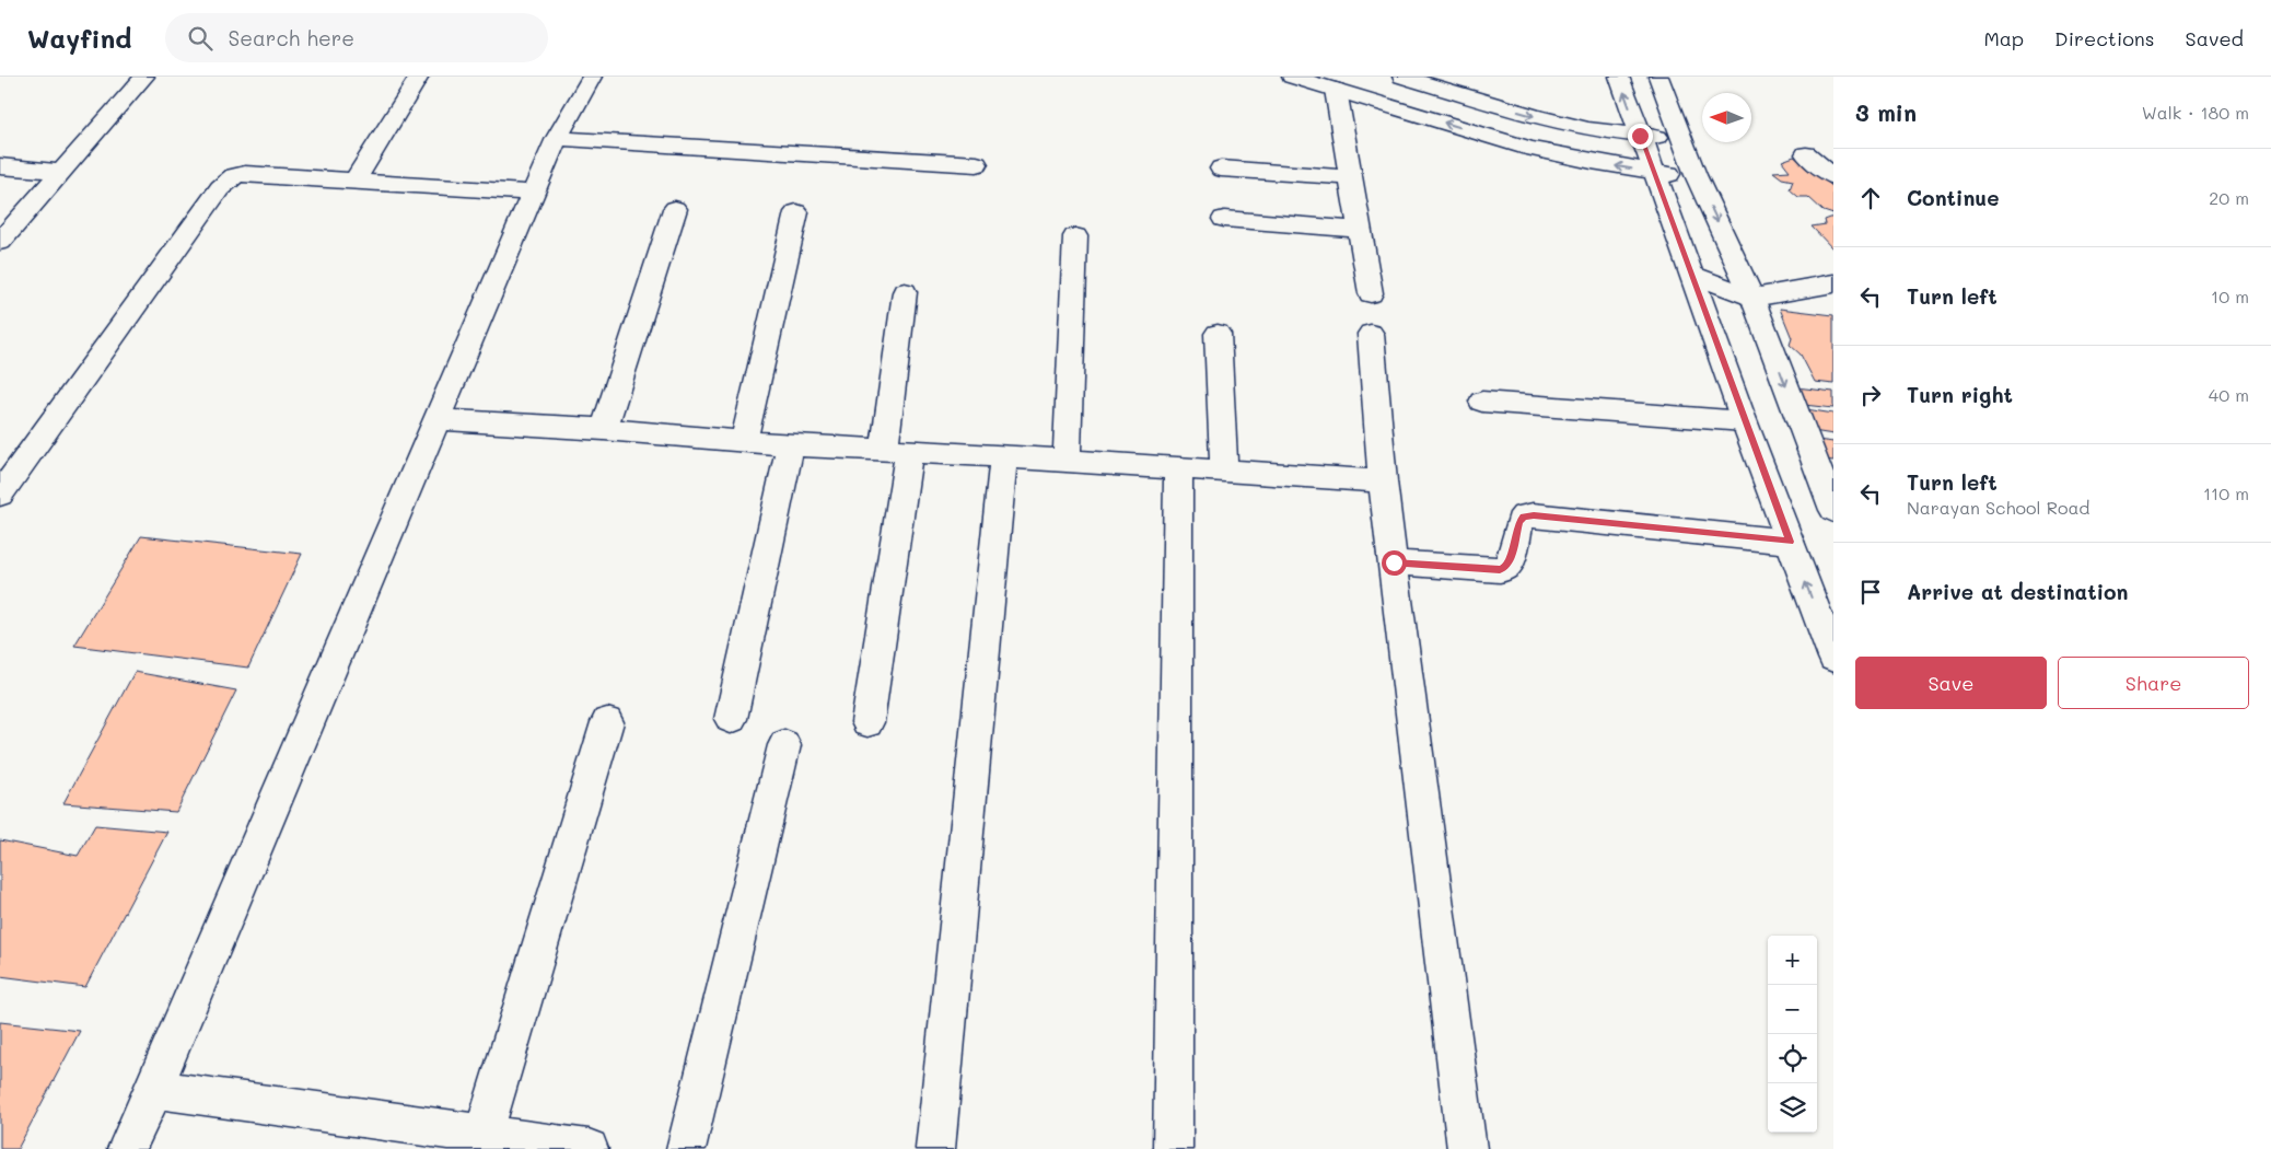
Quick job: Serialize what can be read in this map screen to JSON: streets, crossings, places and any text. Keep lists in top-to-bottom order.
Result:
{
  "north": "left",
  "page": {
    "header": "Wayfind",
    "search": "Search here",
    "nav": ["Map", "Directions", "Saved"],
    "heading": ["3 min", "Walk · 180 m"],
    "list": [
      ["Continue", "20 m"],
      ["Turn left", "10 m"],
      ["Turn right", "40 m"],
      ["Turn left", "Narayan School Road", "110 m"],
      "Arrive at destination"
    ],
    "buttons": ["Save", "Share"],
    "map_buttons": ["+", "−"]
  }
}
